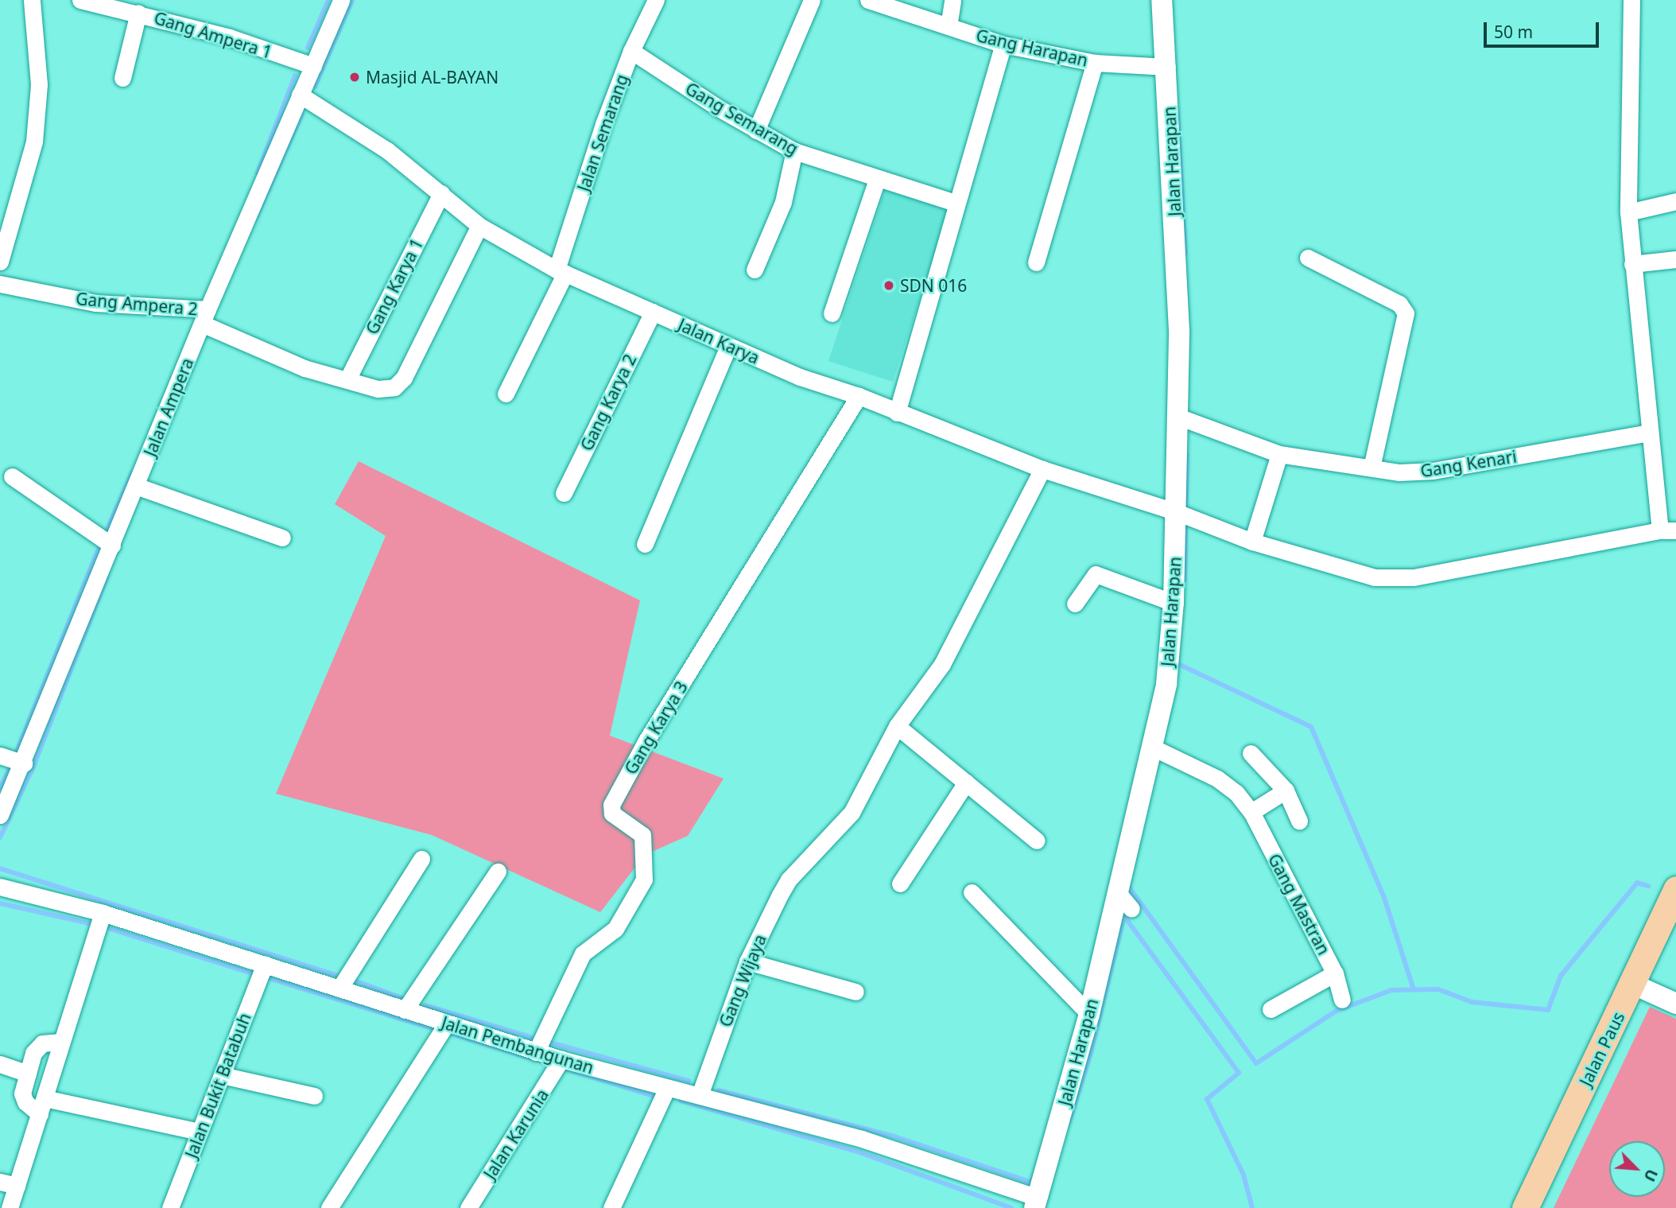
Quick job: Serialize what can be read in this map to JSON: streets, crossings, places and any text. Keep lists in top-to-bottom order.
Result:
{
  "streets": {
    "main road": ["Jalan Paus"],
    "street": [
      "Gang Ampera 1",
      "Gang Harapan",
      "Gang Semarang",
      "Jalan Semarang",
      "Jalan Harapan",
      "Gang Karya 1",
      "Gang Ampera 2",
      "Jalan Karya",
      "Gang Karya 2",
      "Jalan Ampera",
      "Gang Kenari",
      "Gang Karya 3",
      "Gang Mastran",
      "Gang Wijaya",
      "Jalan Pembangunan",
      "Jalan Bukit Batabuh",
      "Jalan Karunia"
    ]
  },
  "crossings": [
    ["Gang Ampera 1", "Jalan Ampera"],
    ["Gang Harapan", "Jalan Harapan"],
    ["Gang Semarang", "Jalan Semarang"],
    ["Jalan Semarang", "Jalan Karya"],
    ["Jalan Harapan", "Jalan Karya"],
    ["Jalan Harapan", "Gang Kenari"],
    ["Jalan Harapan", "Gang Mastran"],
    ["Jalan Harapan", "Jalan Pembangunan"],
    ["Gang Karya 1", "Jalan Karya"],
    ["Gang Ampera 2", "Jalan Ampera"],
    ["Jalan Karya", "Gang Karya 2"],
    ["Jalan Karya", "Jalan Ampera"],
    ["Jalan Karya", "Gang Karya 3"],
    ["Jalan Karya", "Gang Wijaya"],
    ["Gang Karya 3", "Jalan Pembangunan"],
    ["Gang Wijaya", "Jalan Pembangunan"],
    ["Jalan Pembangunan", "Jalan Bukit Batabuh"],
    ["Jalan Pembangunan", "Jalan Karunia"]
  ],
  "places": ["Masjid AL-BAYAN", "SDN 016"],
  "scale_bar": "50 m",
  "north": "bottom right"
}
